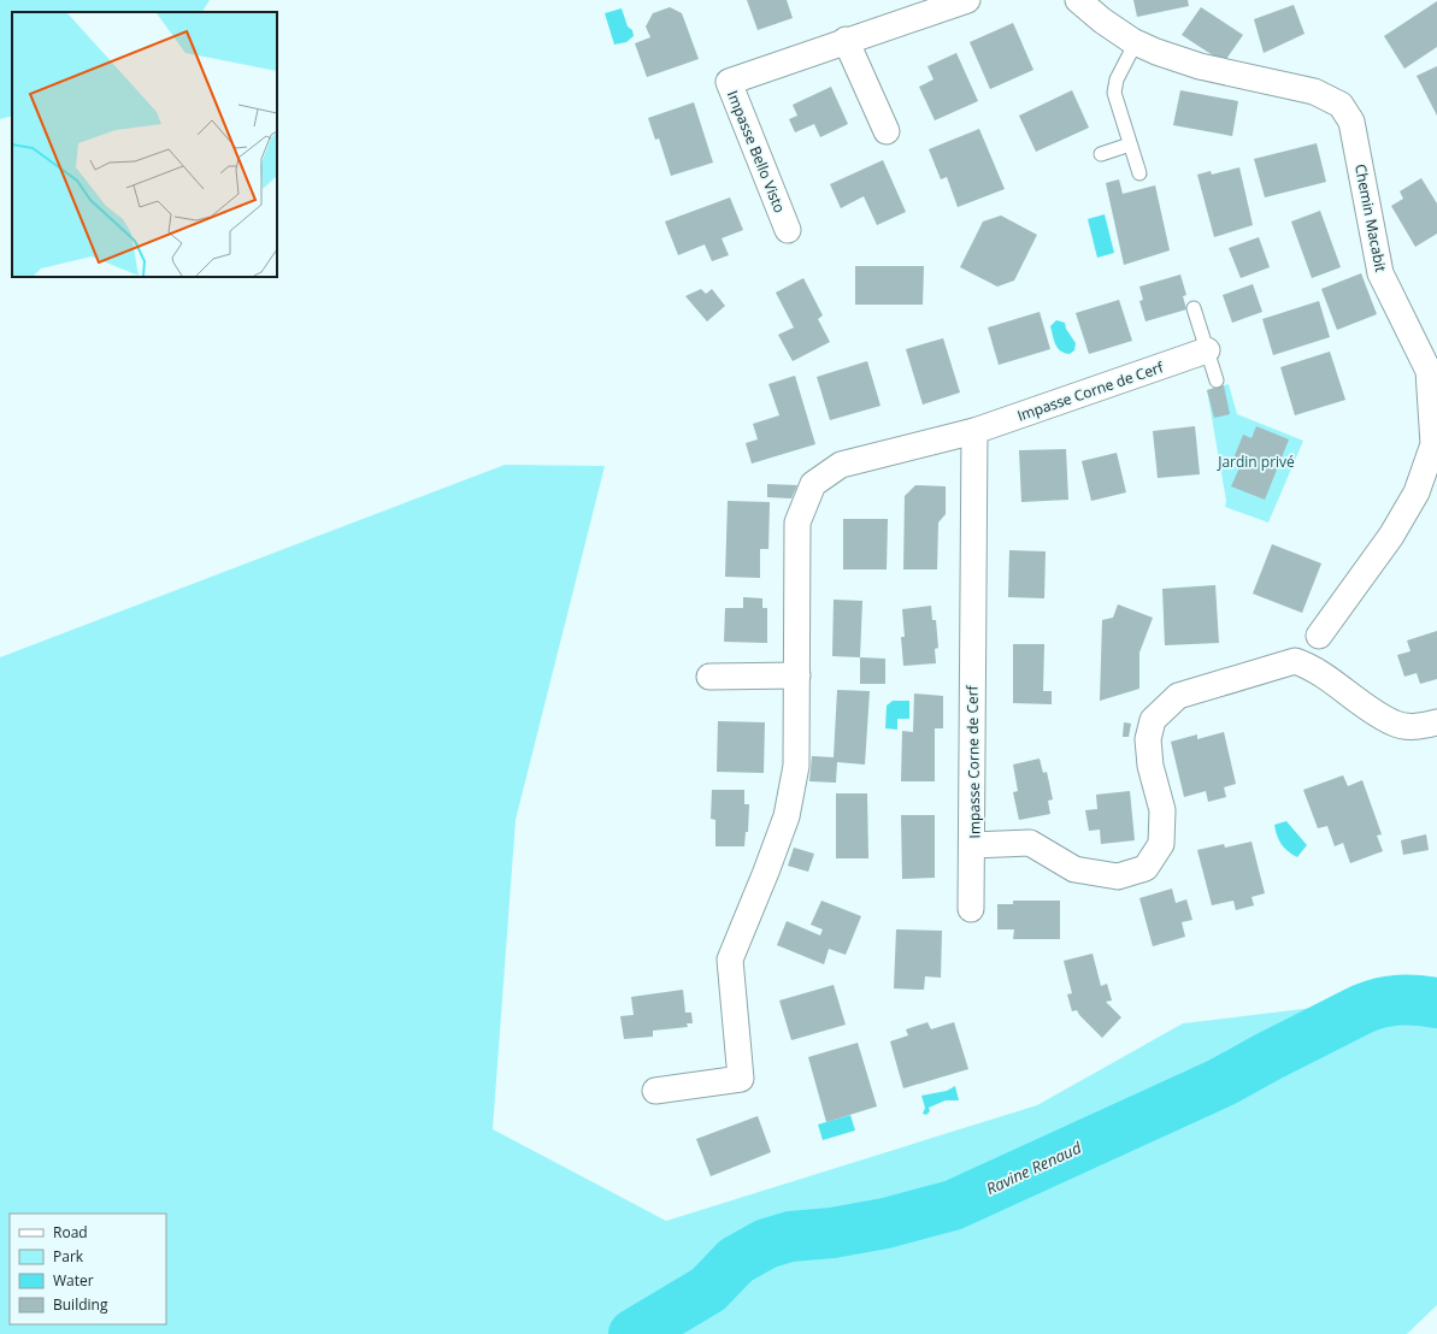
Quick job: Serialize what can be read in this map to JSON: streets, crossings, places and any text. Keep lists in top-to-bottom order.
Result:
{
  "streets": {
    "street": ["Impasse Bello Visto", "Chemin Macabit", "Impasse Corne de Cerf"]
  },
  "water": ["Ravine Renaud"],
  "parks": ["Jardin privé"],
  "legend": [
    "Road",
    "Park",
    "Water",
    "Building"
  ]
}
